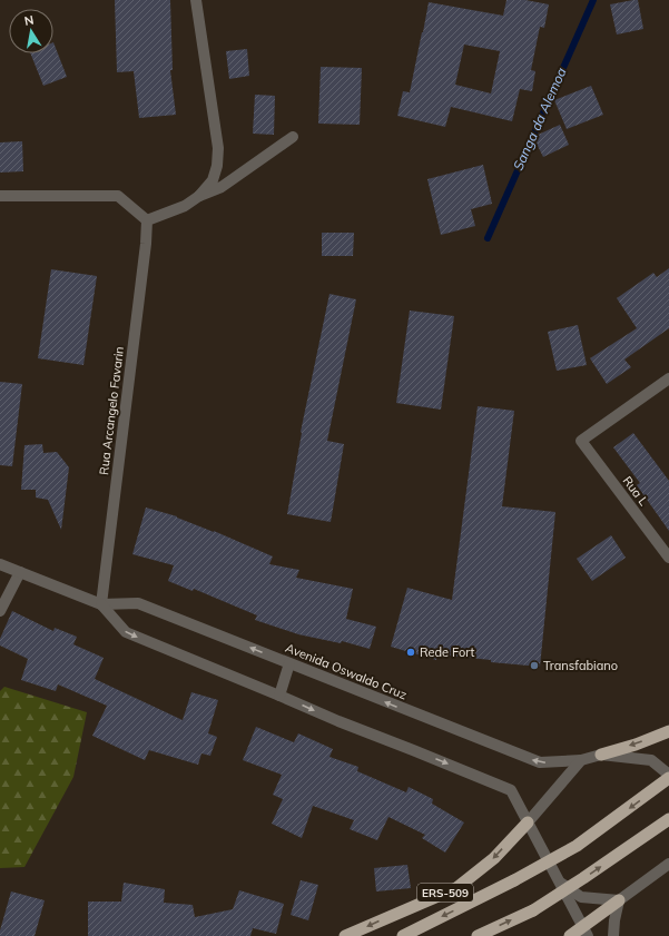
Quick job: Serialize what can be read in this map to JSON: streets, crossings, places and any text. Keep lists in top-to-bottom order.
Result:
{
  "streets": {
    "highway": ["ERS-509"],
    "street": ["Rua Arcangelo Favarin", "Rua L", "Avenida Oswaldo Cruz"]
  },
  "crossings": [
    ["Rua Arcangelo Favarin", "Avenida Oswaldo Cruz"],
    ["Avenida Oswaldo Cruz", "ERS-509"]
  ],
  "water": ["Sanga da Alemoa"],
  "places": ["Rede Fort", "Transfabiano"],
  "north": "top"
}
